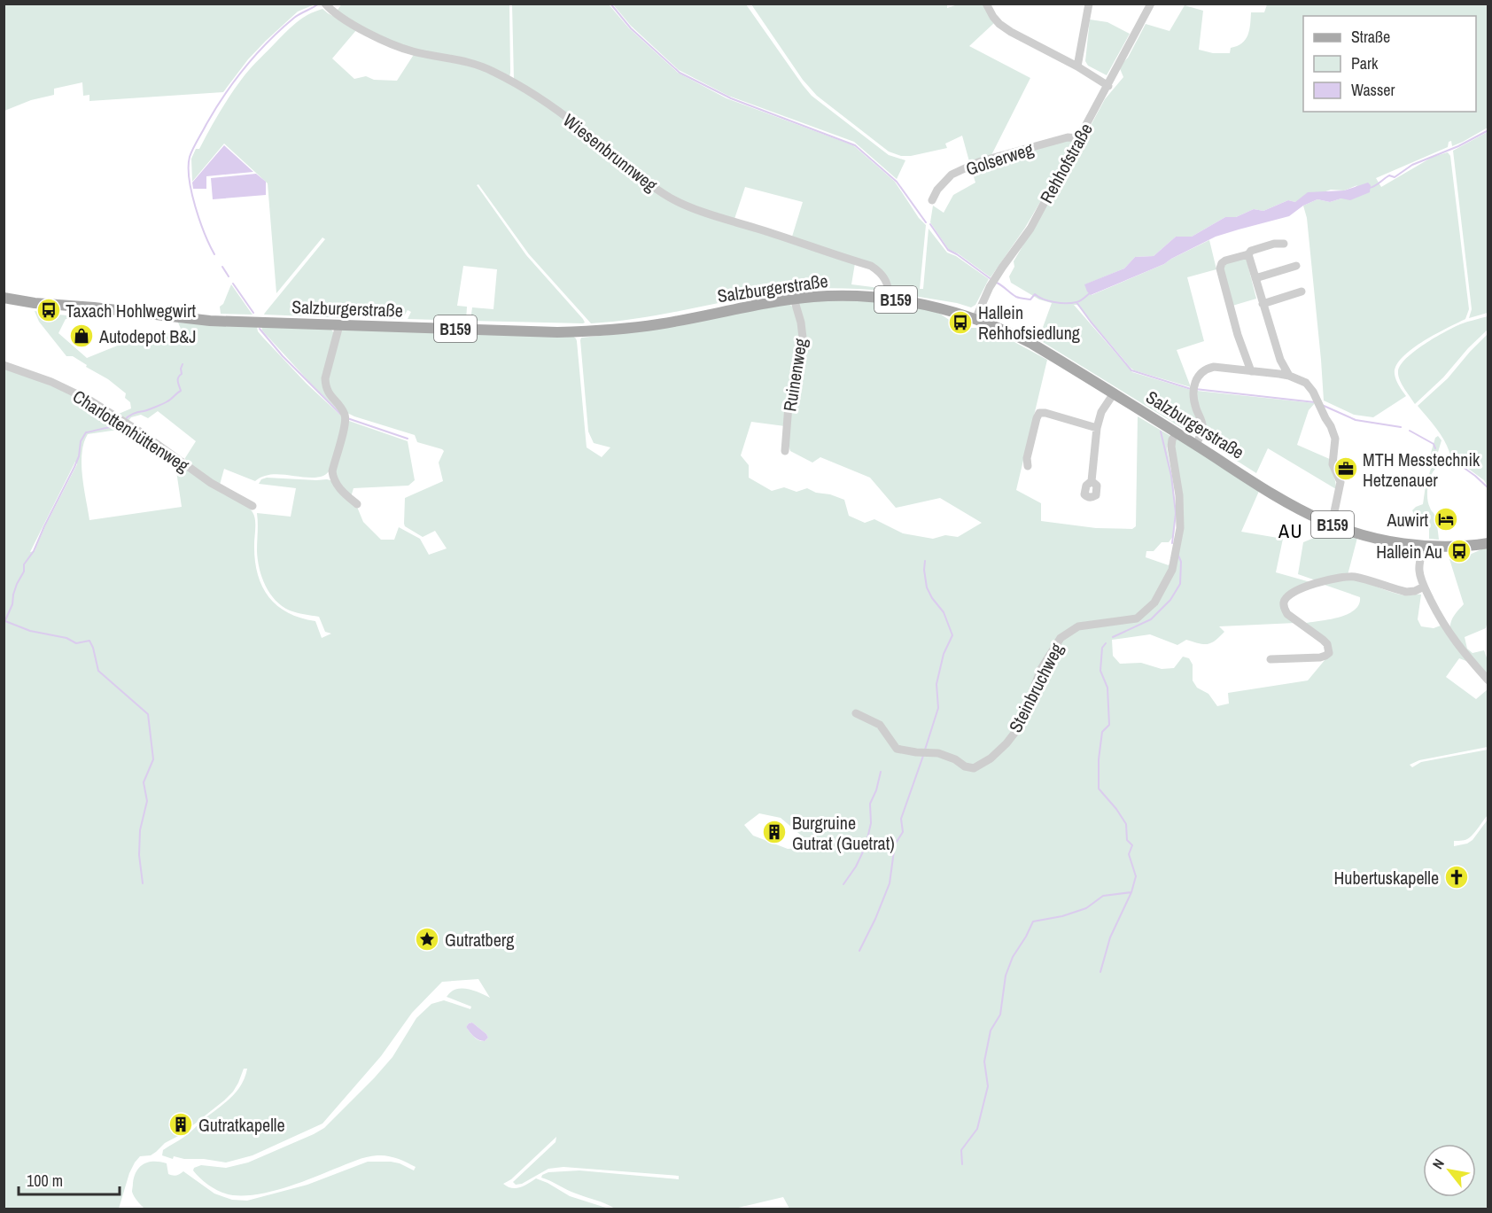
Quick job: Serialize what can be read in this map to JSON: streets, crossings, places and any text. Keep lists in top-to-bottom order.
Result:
{
  "streets": {
    "main road": ["Salzburgerstraße", "B159"],
    "street": [
      "Wiesenbrunnweg",
      "Golserweg",
      "Rehhofstraße",
      "Ruinenweg",
      "Charlottenhüttenweg",
      "Steinbruchweg"
    ]
  },
  "crossings": [
    ["Wiesenbrunnweg", "Salzburgerstraße"],
    ["Golserweg", "Rehhofstraße"],
    ["Rehhofstraße", "Salzburgerstraße"],
    ["Salzburgerstraße", "Ruinenweg"],
    ["Salzburgerstraße", "Steinbruchweg"]
  ],
  "districts": ["AU"],
  "places": {
    "bus stop": ["Taxach Hohlwegwirt", "Hallein Rehhofsiedlung", "Hallein Au"],
    "shop": ["Autodepot B&J"],
    "office": ["MTH Messtechnik Hetzenauer"],
    "hotel": ["Auwirt"],
    "building": ["Burgruine Gutrat (Guetrat)", "Gutratkapelle"],
    "church": ["Hubertuskapelle"],
    "place": ["Gutratberg"]
  },
  "legend": ["Straße", "Park", "Wasser"],
  "scale_bar": "100 m",
  "north": "top left"
}
